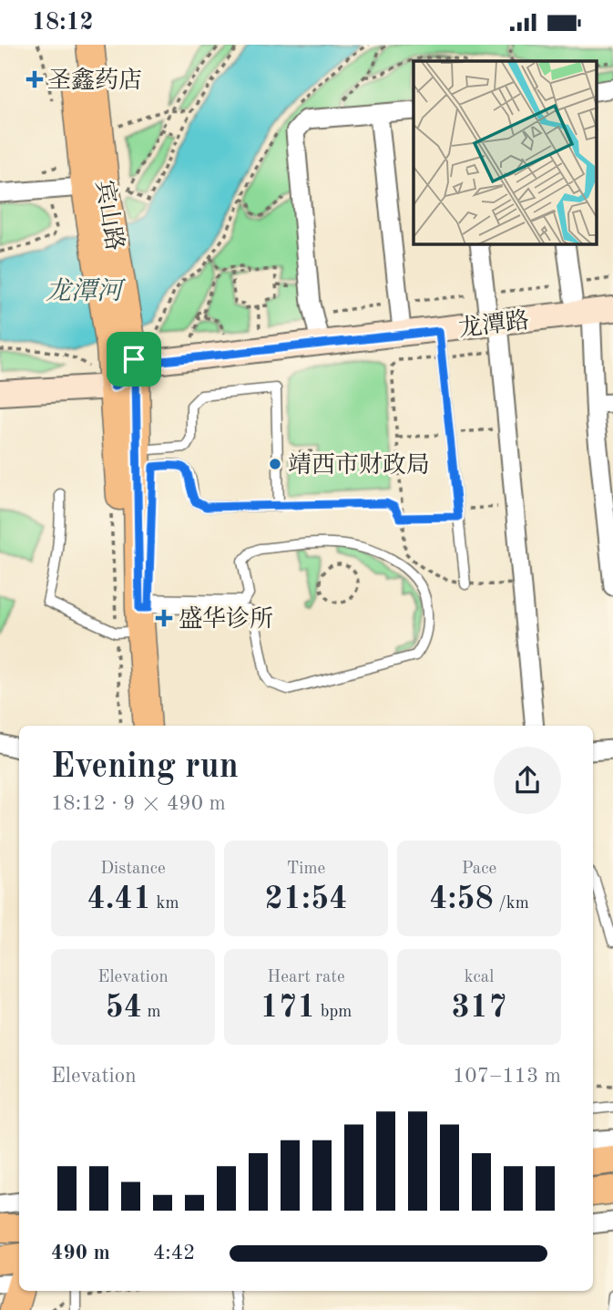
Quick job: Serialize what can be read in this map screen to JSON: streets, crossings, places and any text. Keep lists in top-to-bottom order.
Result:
{
  "streets": {
    "main road": ["宾山路", "龙潭路"]
  },
  "crossings": [
    ["宾山路", "龙潭路"]
  ],
  "water": ["龙潭河"],
  "places": {
    "health": ["圣鑫药店", "盛华诊所"],
    "other": ["靖西市财政局"]
  },
  "page": {
    "status": "18:12",
    "heading": ["Evening run", "18:12 · 9 × 490 m"],
    "stats": [
      ["Distance", "4.41 km"],
      ["Time", "21:54"],
      ["Pace", "4:58 /km"],
      ["Elevation", "54 m"],
      ["Heart rate", "171 bpm"],
      ["kcal", "317"]
    ],
    "chart": ["Elevation", "107–113 m"],
    "list": [
      {
        "name": "490 m",
        "note": "4:42"
      }
    ]
  }
}
